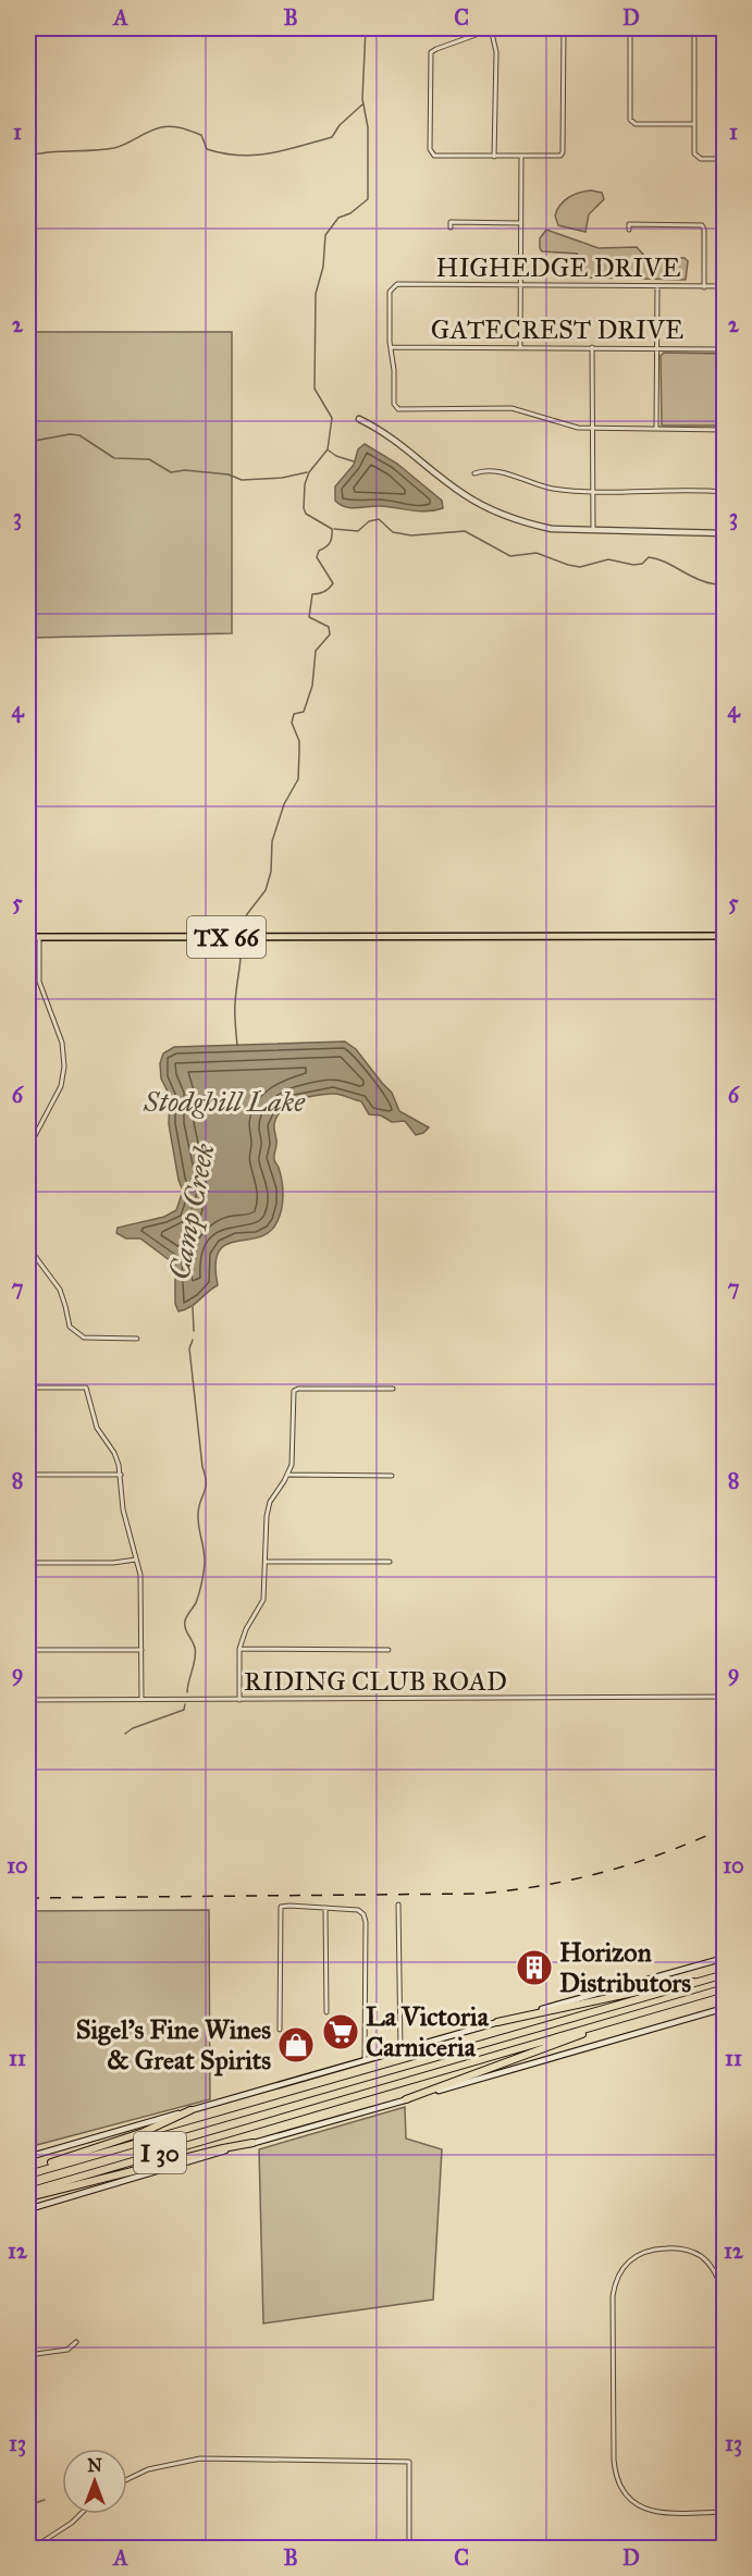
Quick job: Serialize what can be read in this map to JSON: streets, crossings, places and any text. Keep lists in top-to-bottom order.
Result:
{
  "streets": {
    "highway": ["I 30"],
    "main road": ["TX 66"],
    "street": ["HIGHEDGE DRIVE", "GATECREST DRIVE", "RIDING CLUB ROAD"]
  },
  "crossings": [
    ["HIGHEDGE DRIVE", "GATECREST DRIVE"]
  ],
  "water": ["Stodghill Lake", "Camp Creek"],
  "places": {
    "building": ["Horizon Distributors"],
    "supermarket": ["La Victoria Carniceria"],
    "shop": ["Sigel's Fine Wines & Great Spirits"]
  },
  "north": "top",
  "grid": {
    "columns": [
      "A",
      "B",
      "C",
      "D"
    ],
    "rows": [
      "1",
      "2",
      "3",
      "4",
      "5",
      "6",
      "7",
      "8",
      "9",
      "10",
      "11",
      "12",
      "13"
    ]
  }
}
